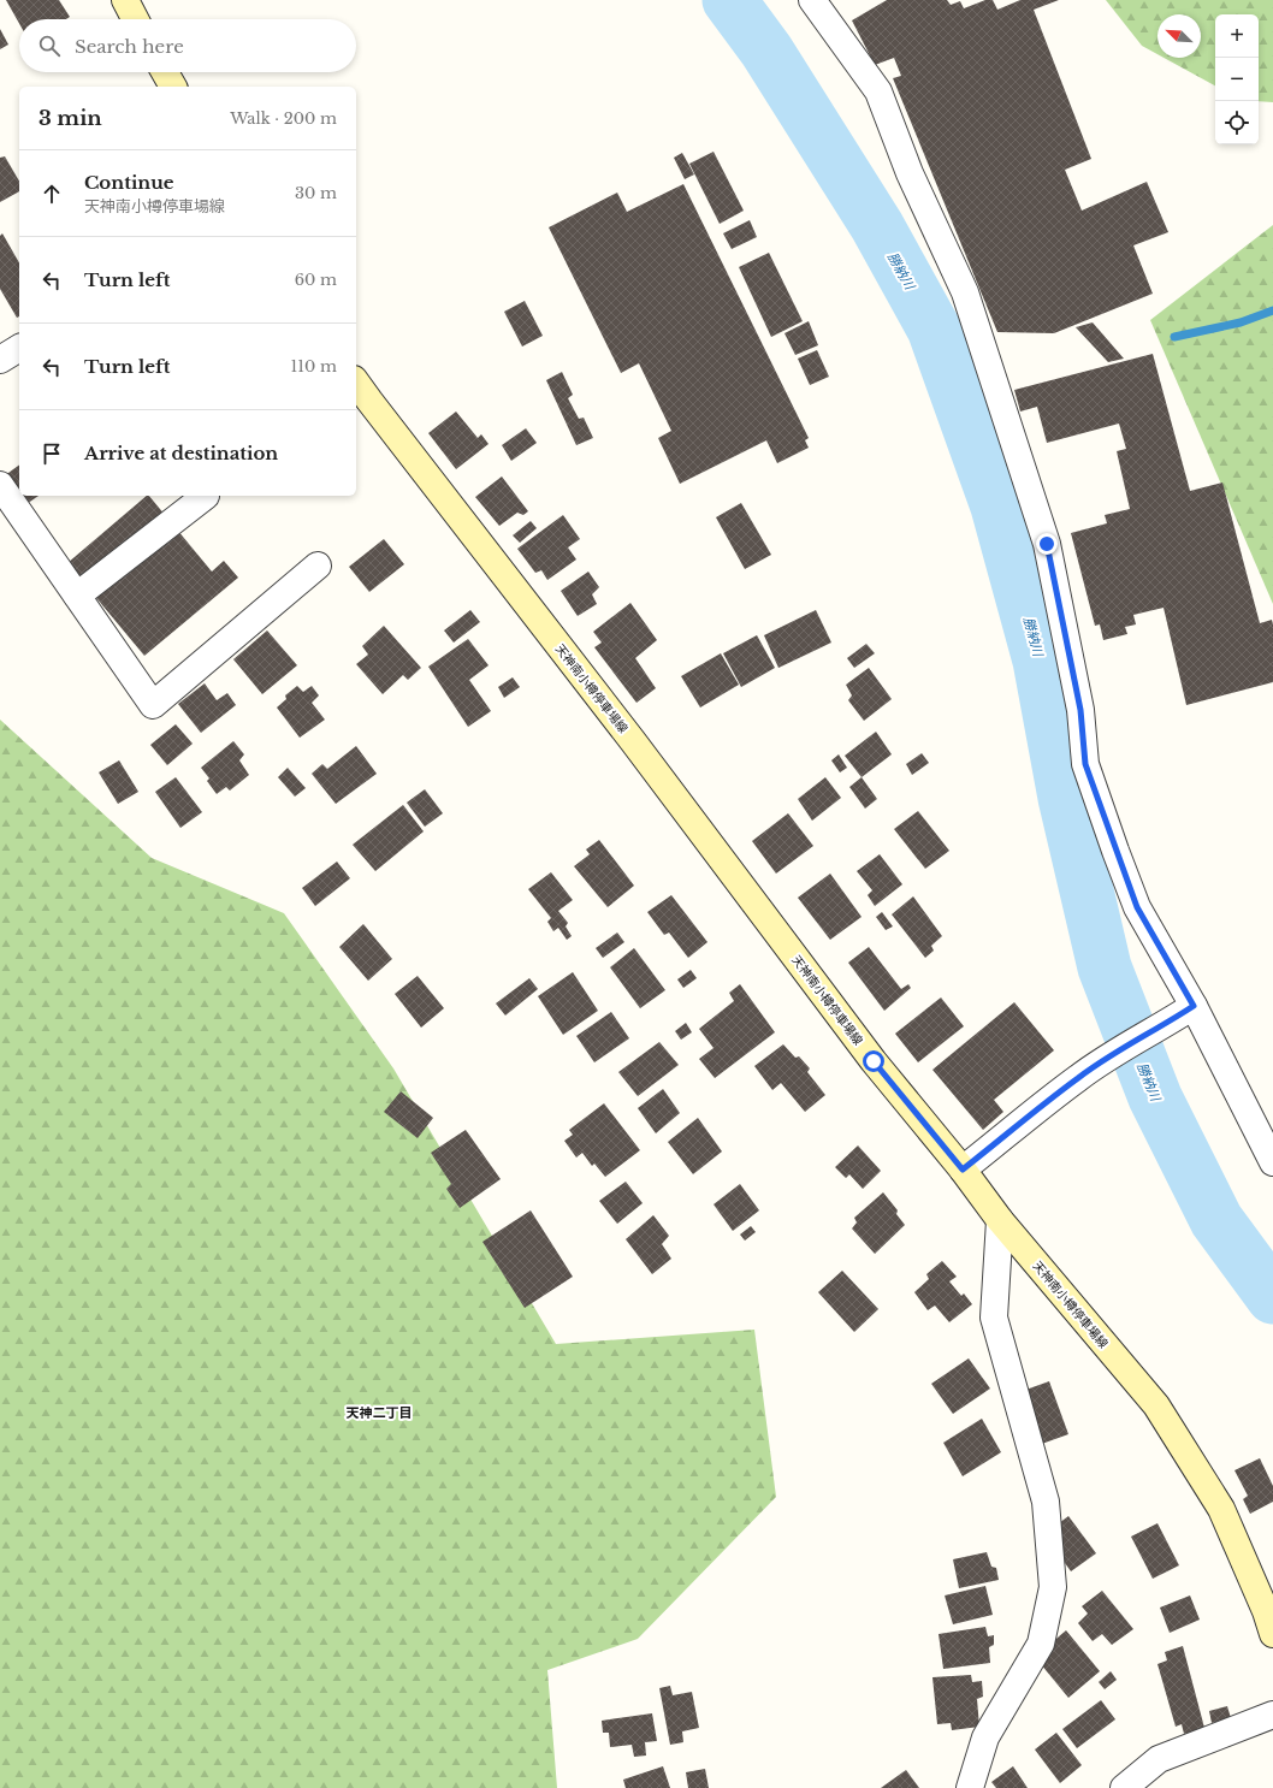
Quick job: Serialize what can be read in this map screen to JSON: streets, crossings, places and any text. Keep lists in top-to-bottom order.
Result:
{
  "streets": {
    "main road": ["天神南小樽停車場線"]
  },
  "districts": ["天神二丁目"],
  "water": ["勝納川"],
  "north": "top left",
  "page": {
    "map_buttons": ["+", "−"],
    "search": "Search here",
    "heading": ["3 min", "Walk · 200 m"],
    "list": [
      ["Continue", "天神南小樽停車場線", "30 m"],
      ["Turn left", "60 m"],
      ["Turn left", "110 m"],
      "Arrive at destination"
    ]
  }
}
